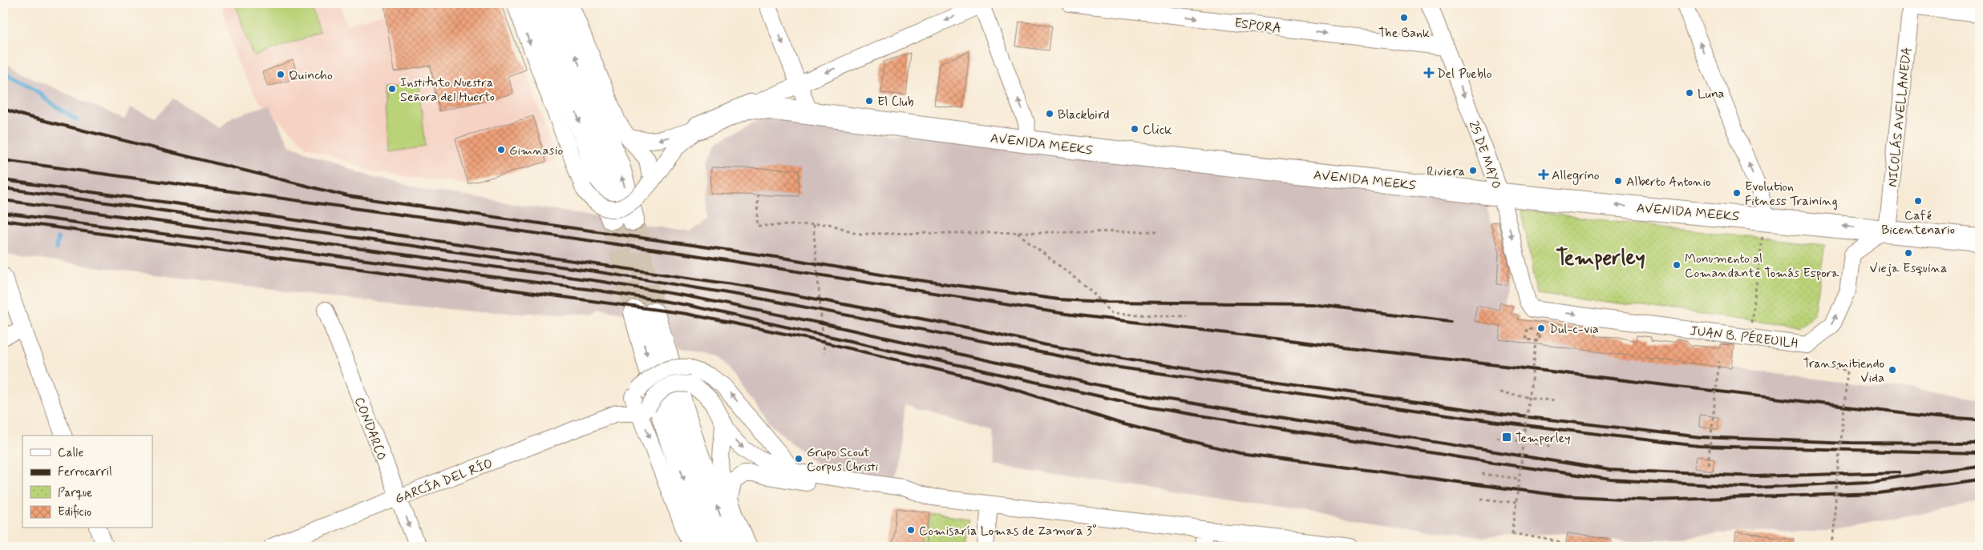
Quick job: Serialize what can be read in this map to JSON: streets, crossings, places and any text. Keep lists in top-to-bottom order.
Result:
{
  "streets": {
    "street": [
      "ESPORA",
      "NICOLÁS AVELLANEDA",
      "AVENIDA MEEKS",
      "25 DE MAYO",
      "JUAN B. PÉREUILH",
      "CONDARCO",
      "GARCÍA DEL RÍO"
    ]
  },
  "crossings": [
    ["ESPORA", "25 DE MAYO"],
    ["NICOLÁS AVELLANEDA", "AVENIDA MEEKS"],
    ["NICOLÁS AVELLANEDA", "JUAN B. PÉREUILH"],
    ["AVENIDA MEEKS", "25 DE MAYO"],
    ["AVENIDA MEEKS", "JUAN B. PÉREUILH"],
    ["25 DE MAYO", "JUAN B. PÉREUILH"],
    ["CONDARCO", "GARCÍA DEL RÍO"]
  ],
  "one_way": ["ESPORA", "25 DE MAYO", "JUAN B. PÉREUILH"],
  "districts": ["Temperley"],
  "places": {
    "other": [
      "The Bank",
      "Quincho",
      "Instituto Nuestra Señora del Huerto",
      "Luna",
      "El Club",
      "Blackbird",
      "Click",
      "Gimnasio",
      "Riviera",
      "Alberto Antonio",
      "Evolution Fitness Training",
      "Café Bicentenario",
      "Vieja Esquina",
      "Monumento al Comandante Tomás Espora",
      "Dul-c-via",
      "Transmitiendo Vida",
      "Grupo Scout Corpus Christi",
      "Comisaría Lomas de Zamora 3°"
    ],
    "health": ["Del Pueblo", "Allegrino"],
    "transit": ["Temperley"]
  },
  "legend": [
    "Calle",
    "Ferrocarril",
    "Parque",
    "Edificio"
  ]
}
